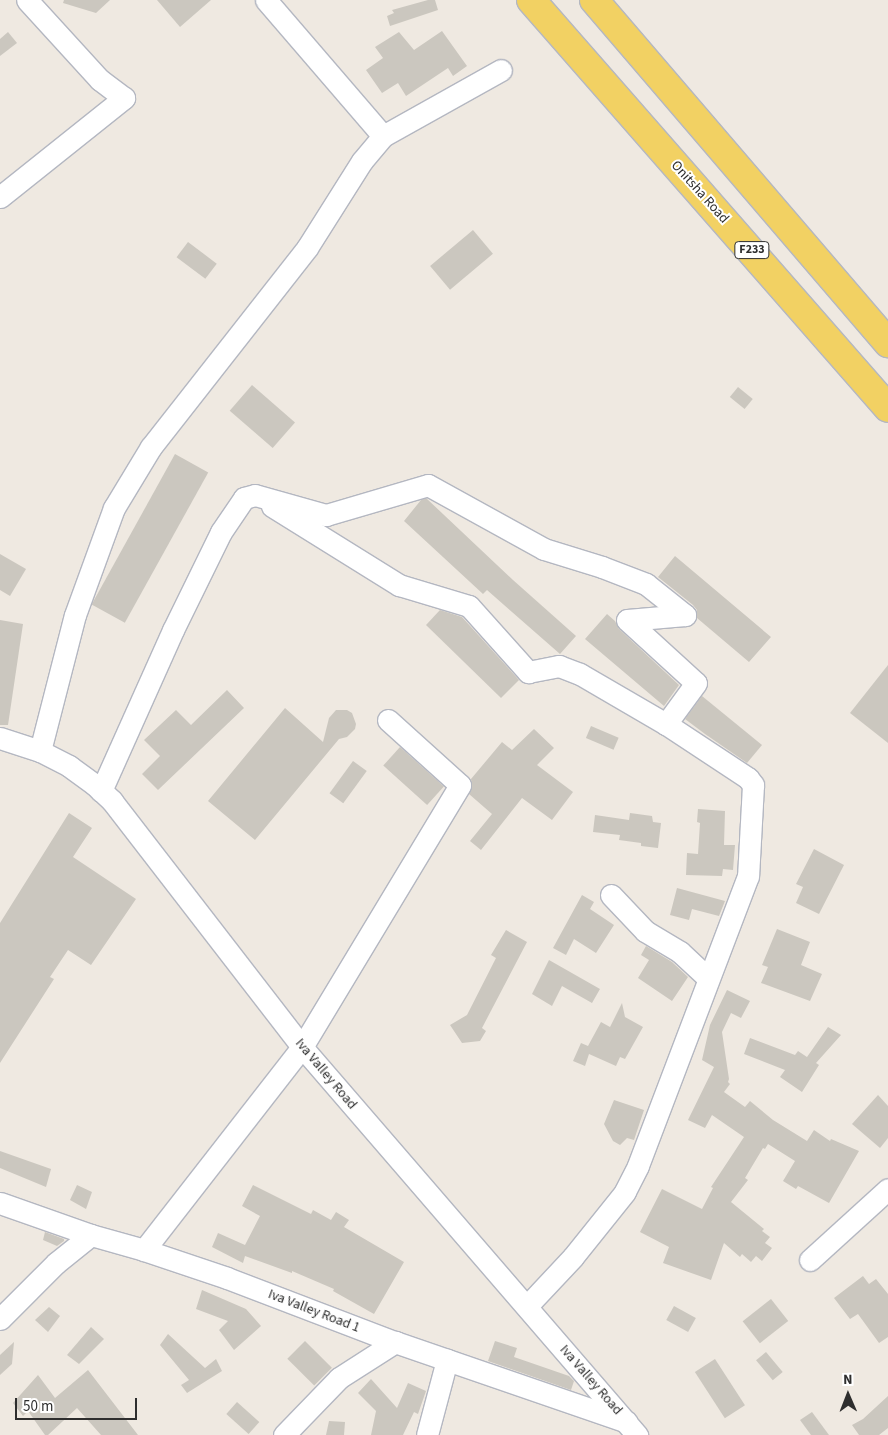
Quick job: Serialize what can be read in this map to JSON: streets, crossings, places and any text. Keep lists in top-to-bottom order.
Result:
{
  "streets": {
    "main road": ["Onitsha Road", "F233"],
    "street": ["Iva Valley Road", "Iva Valley Road 1"]
  },
  "crossings": [
    ["Iva Valley Road", "Iva Valley Road 1"]
  ],
  "scale_bar": "50 m",
  "north": "top"
}
